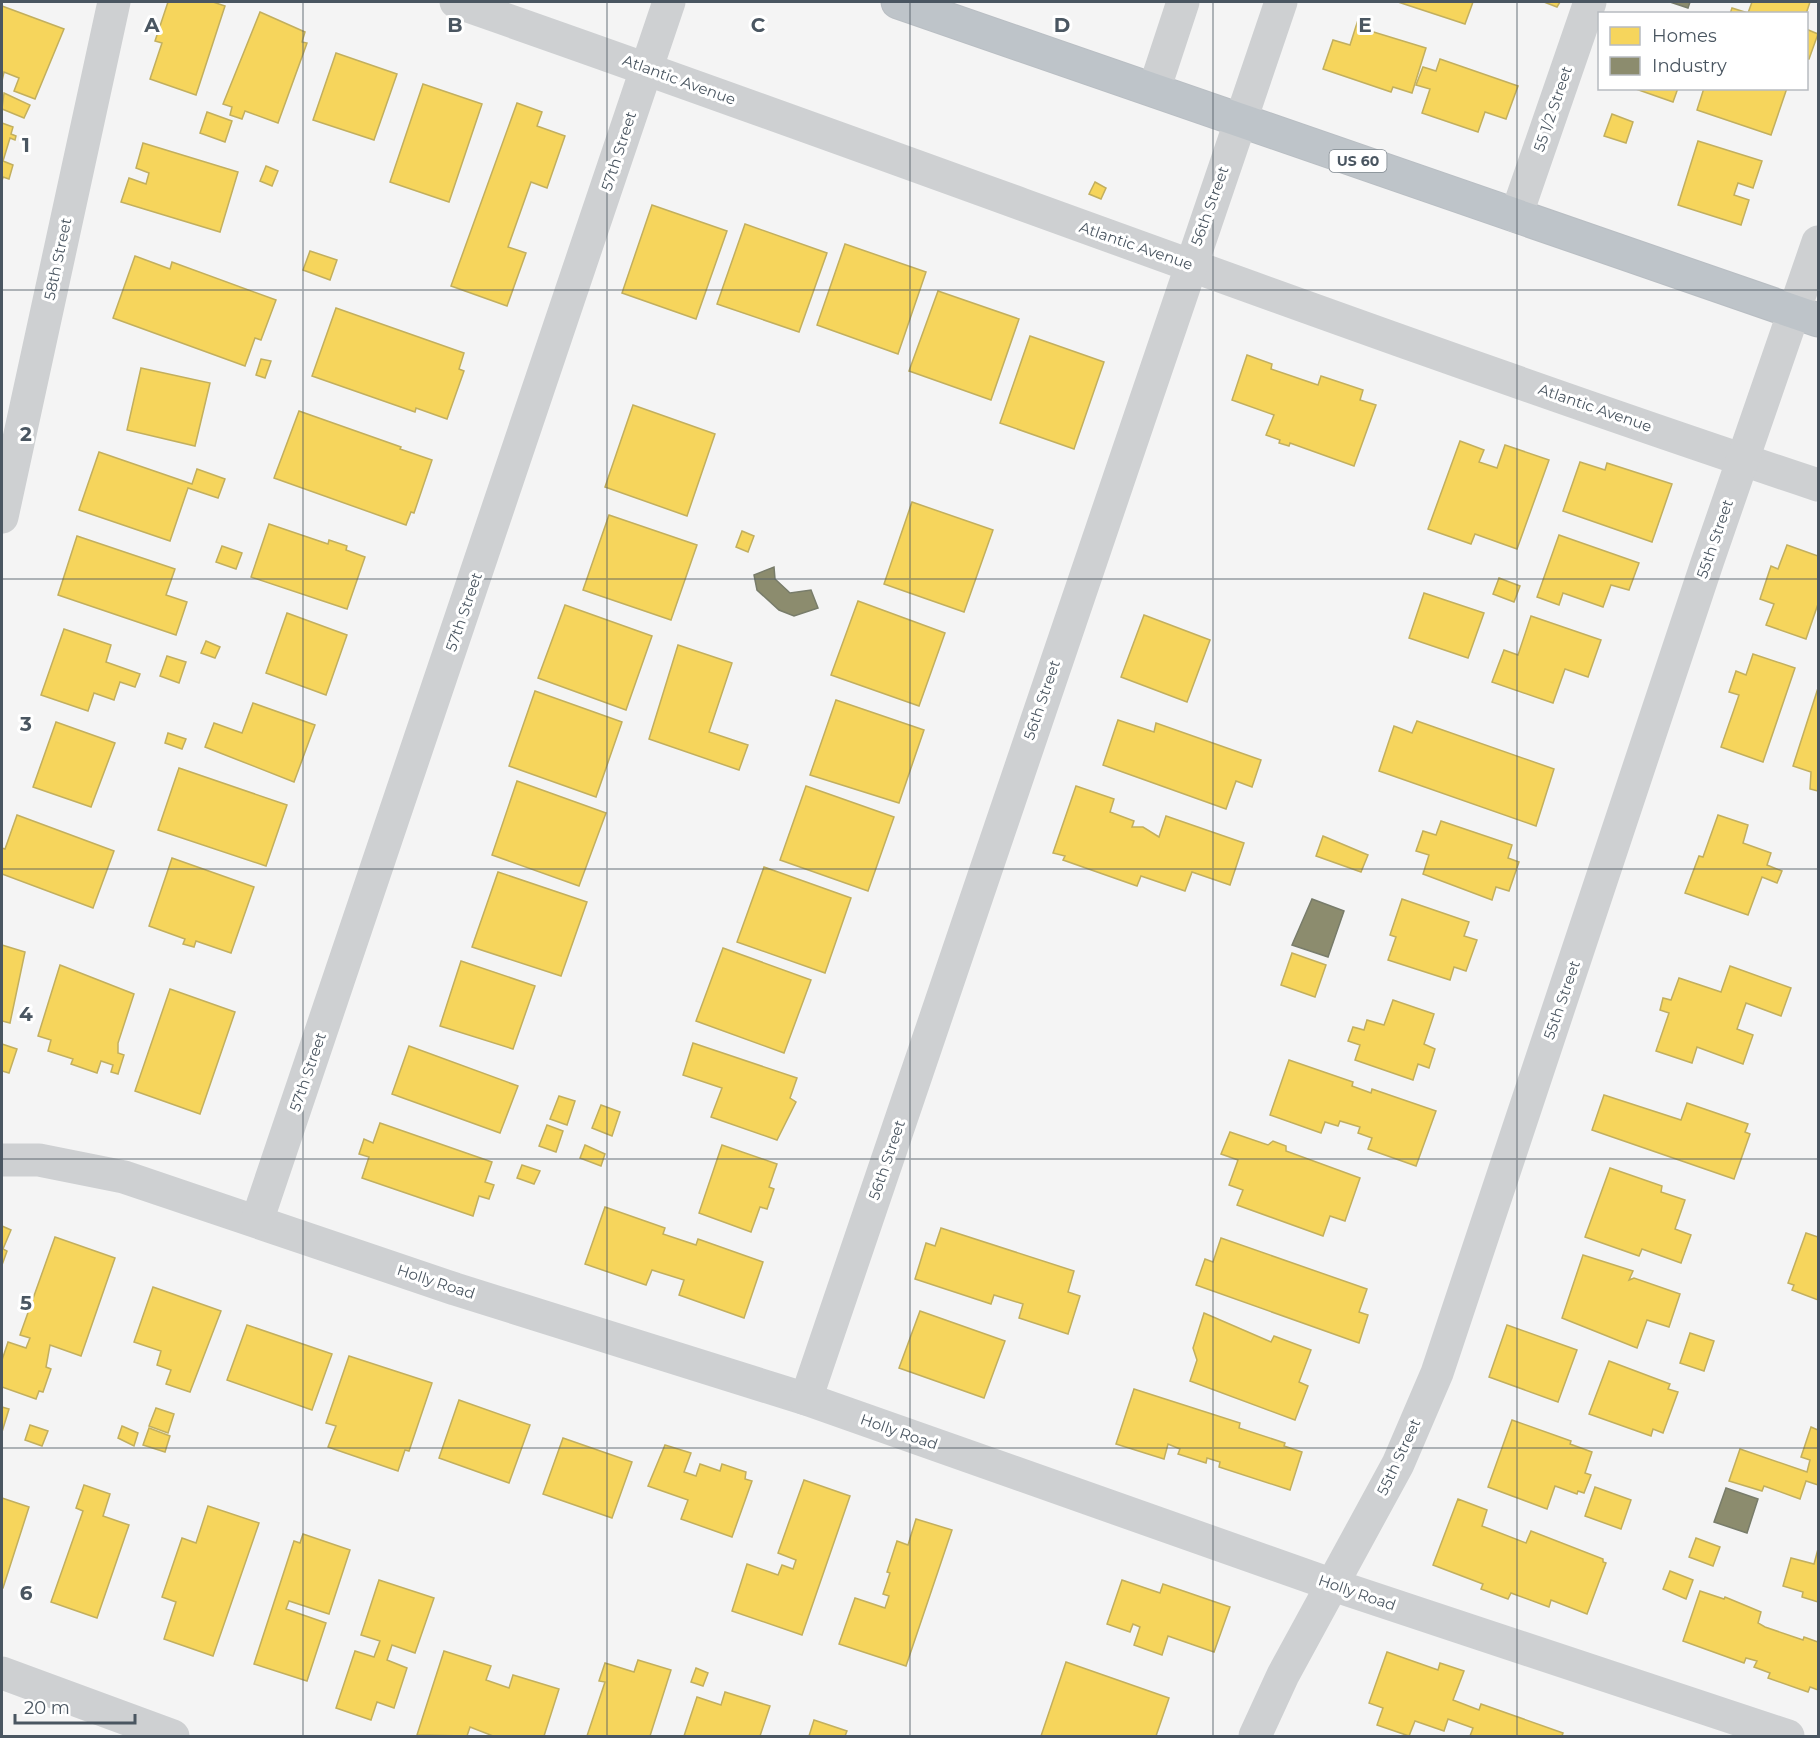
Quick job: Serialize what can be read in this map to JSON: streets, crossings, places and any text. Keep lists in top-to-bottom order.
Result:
{
  "streets": {
    "highway": ["US 60"],
    "street": [
      "Atlantic Avenue",
      "55 1/2 Street",
      "57th Street",
      "56th Street",
      "58th Street",
      "55th Street",
      "Holly Road"
    ]
  },
  "crossings": [
    ["Atlantic Avenue", "57th Street"],
    ["Atlantic Avenue", "56th Street"],
    ["Atlantic Avenue", "55th Street"],
    ["55 1/2 Street", "US 60"],
    ["57th Street", "Holly Road"],
    ["US 60", "56th Street"],
    ["US 60", "55th Street"],
    ["56th Street", "Holly Road"],
    ["55th Street", "Holly Road"]
  ],
  "legend": ["Homes", "Industry"],
  "scale_bar": "20 m",
  "grid": {
    "columns": [
      "A",
      "B",
      "C",
      "D",
      "E"
    ],
    "rows": [
      "1",
      "2",
      "3",
      "4",
      "5",
      "6"
    ]
  }
}
